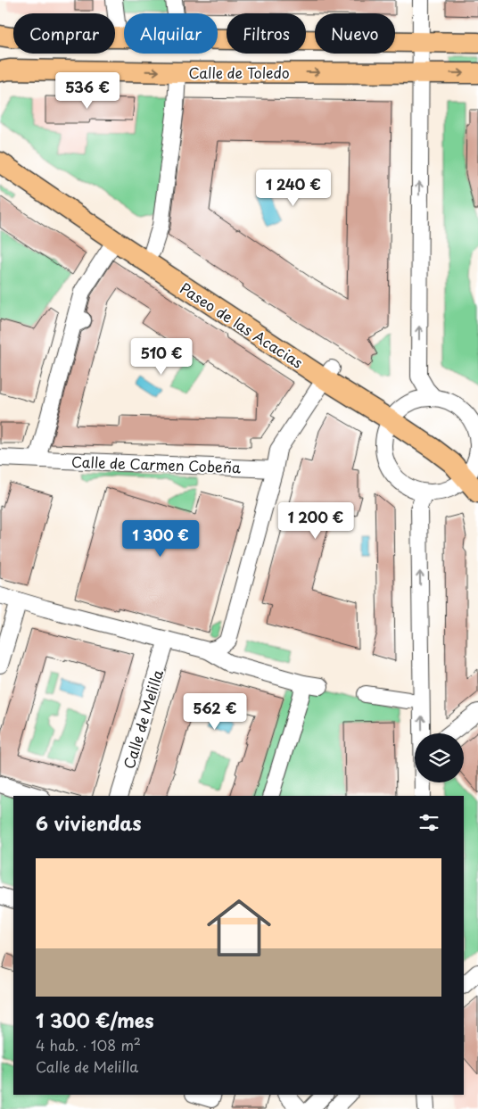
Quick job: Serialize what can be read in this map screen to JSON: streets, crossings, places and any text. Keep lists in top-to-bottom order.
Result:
{
  "streets": {
    "main road": ["Calle de Toledo", "Paseo de las Acacias"],
    "street": ["Calle de Carmen Cobeña", "Calle de Melilla"]
  },
  "page": {
    "chip": [
      "Comprar",
      "Alquilar",
      "Filtros",
      "Nuevo"
    ],
    "price": [
      "536 €",
      "1 240 €",
      "510 €",
      "1 200 €",
      "1 300 €",
      "562 €"
    ],
    "heading": "6 viviendas",
    "list": [
      {
        "name": "1 300 €/mes",
        "note": "4 hab. · 108 m² · Calle de Melilla"
      }
    ]
  }
}
